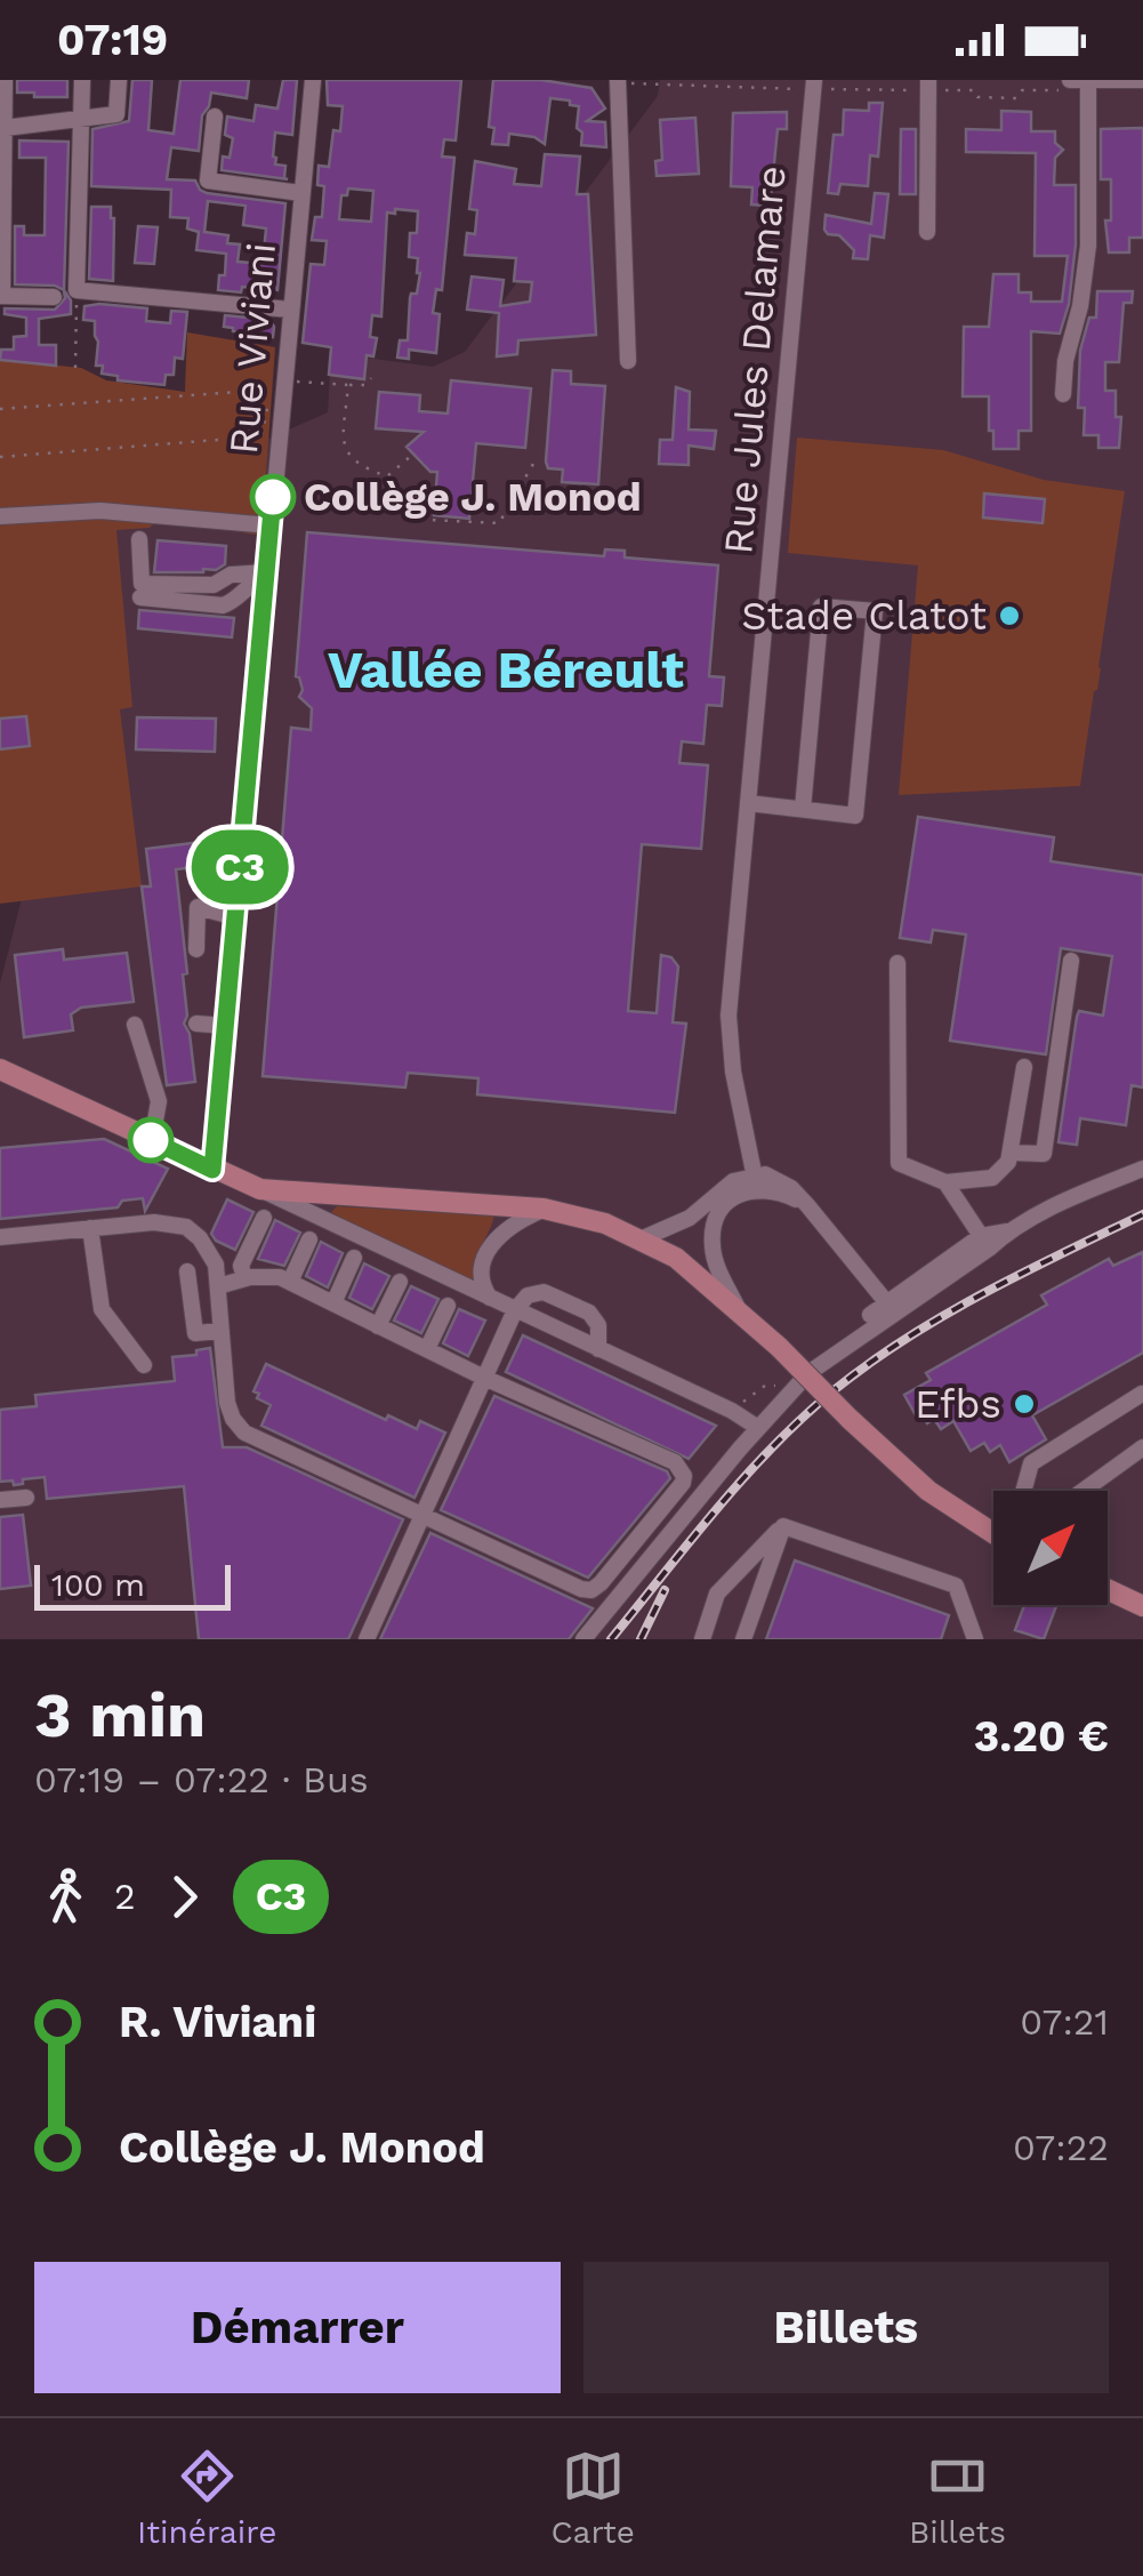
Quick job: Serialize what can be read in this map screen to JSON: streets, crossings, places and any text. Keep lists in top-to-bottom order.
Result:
{
  "streets": {
    "street": ["Rue Viviani", "Rue Jules Delamare"]
  },
  "districts": ["Vallée Béreult"],
  "places": ["Collège J. Monod", "Stade Clatot", "Efbs"],
  "lines": ["bus line C3"],
  "scale_bar": "100 m",
  "north": "top right",
  "page": {
    "status": "07:19",
    "on_map": "C3",
    "scale": "100 m",
    "heading": ["3 min", "07:19 – 07:22 · Bus", "3.20 €"],
    "legs": ["2", "C3"],
    "list": [
      {
        "name": "R. Viviani",
        "value": "07:21"
      },
      {
        "name": "Collège J. Monod",
        "value": "07:22"
      }
    ],
    "buttons": ["Démarrer", "Billets"],
    "tabs": ["Itinéraire", "Carte", "Billets"]
  }
}
